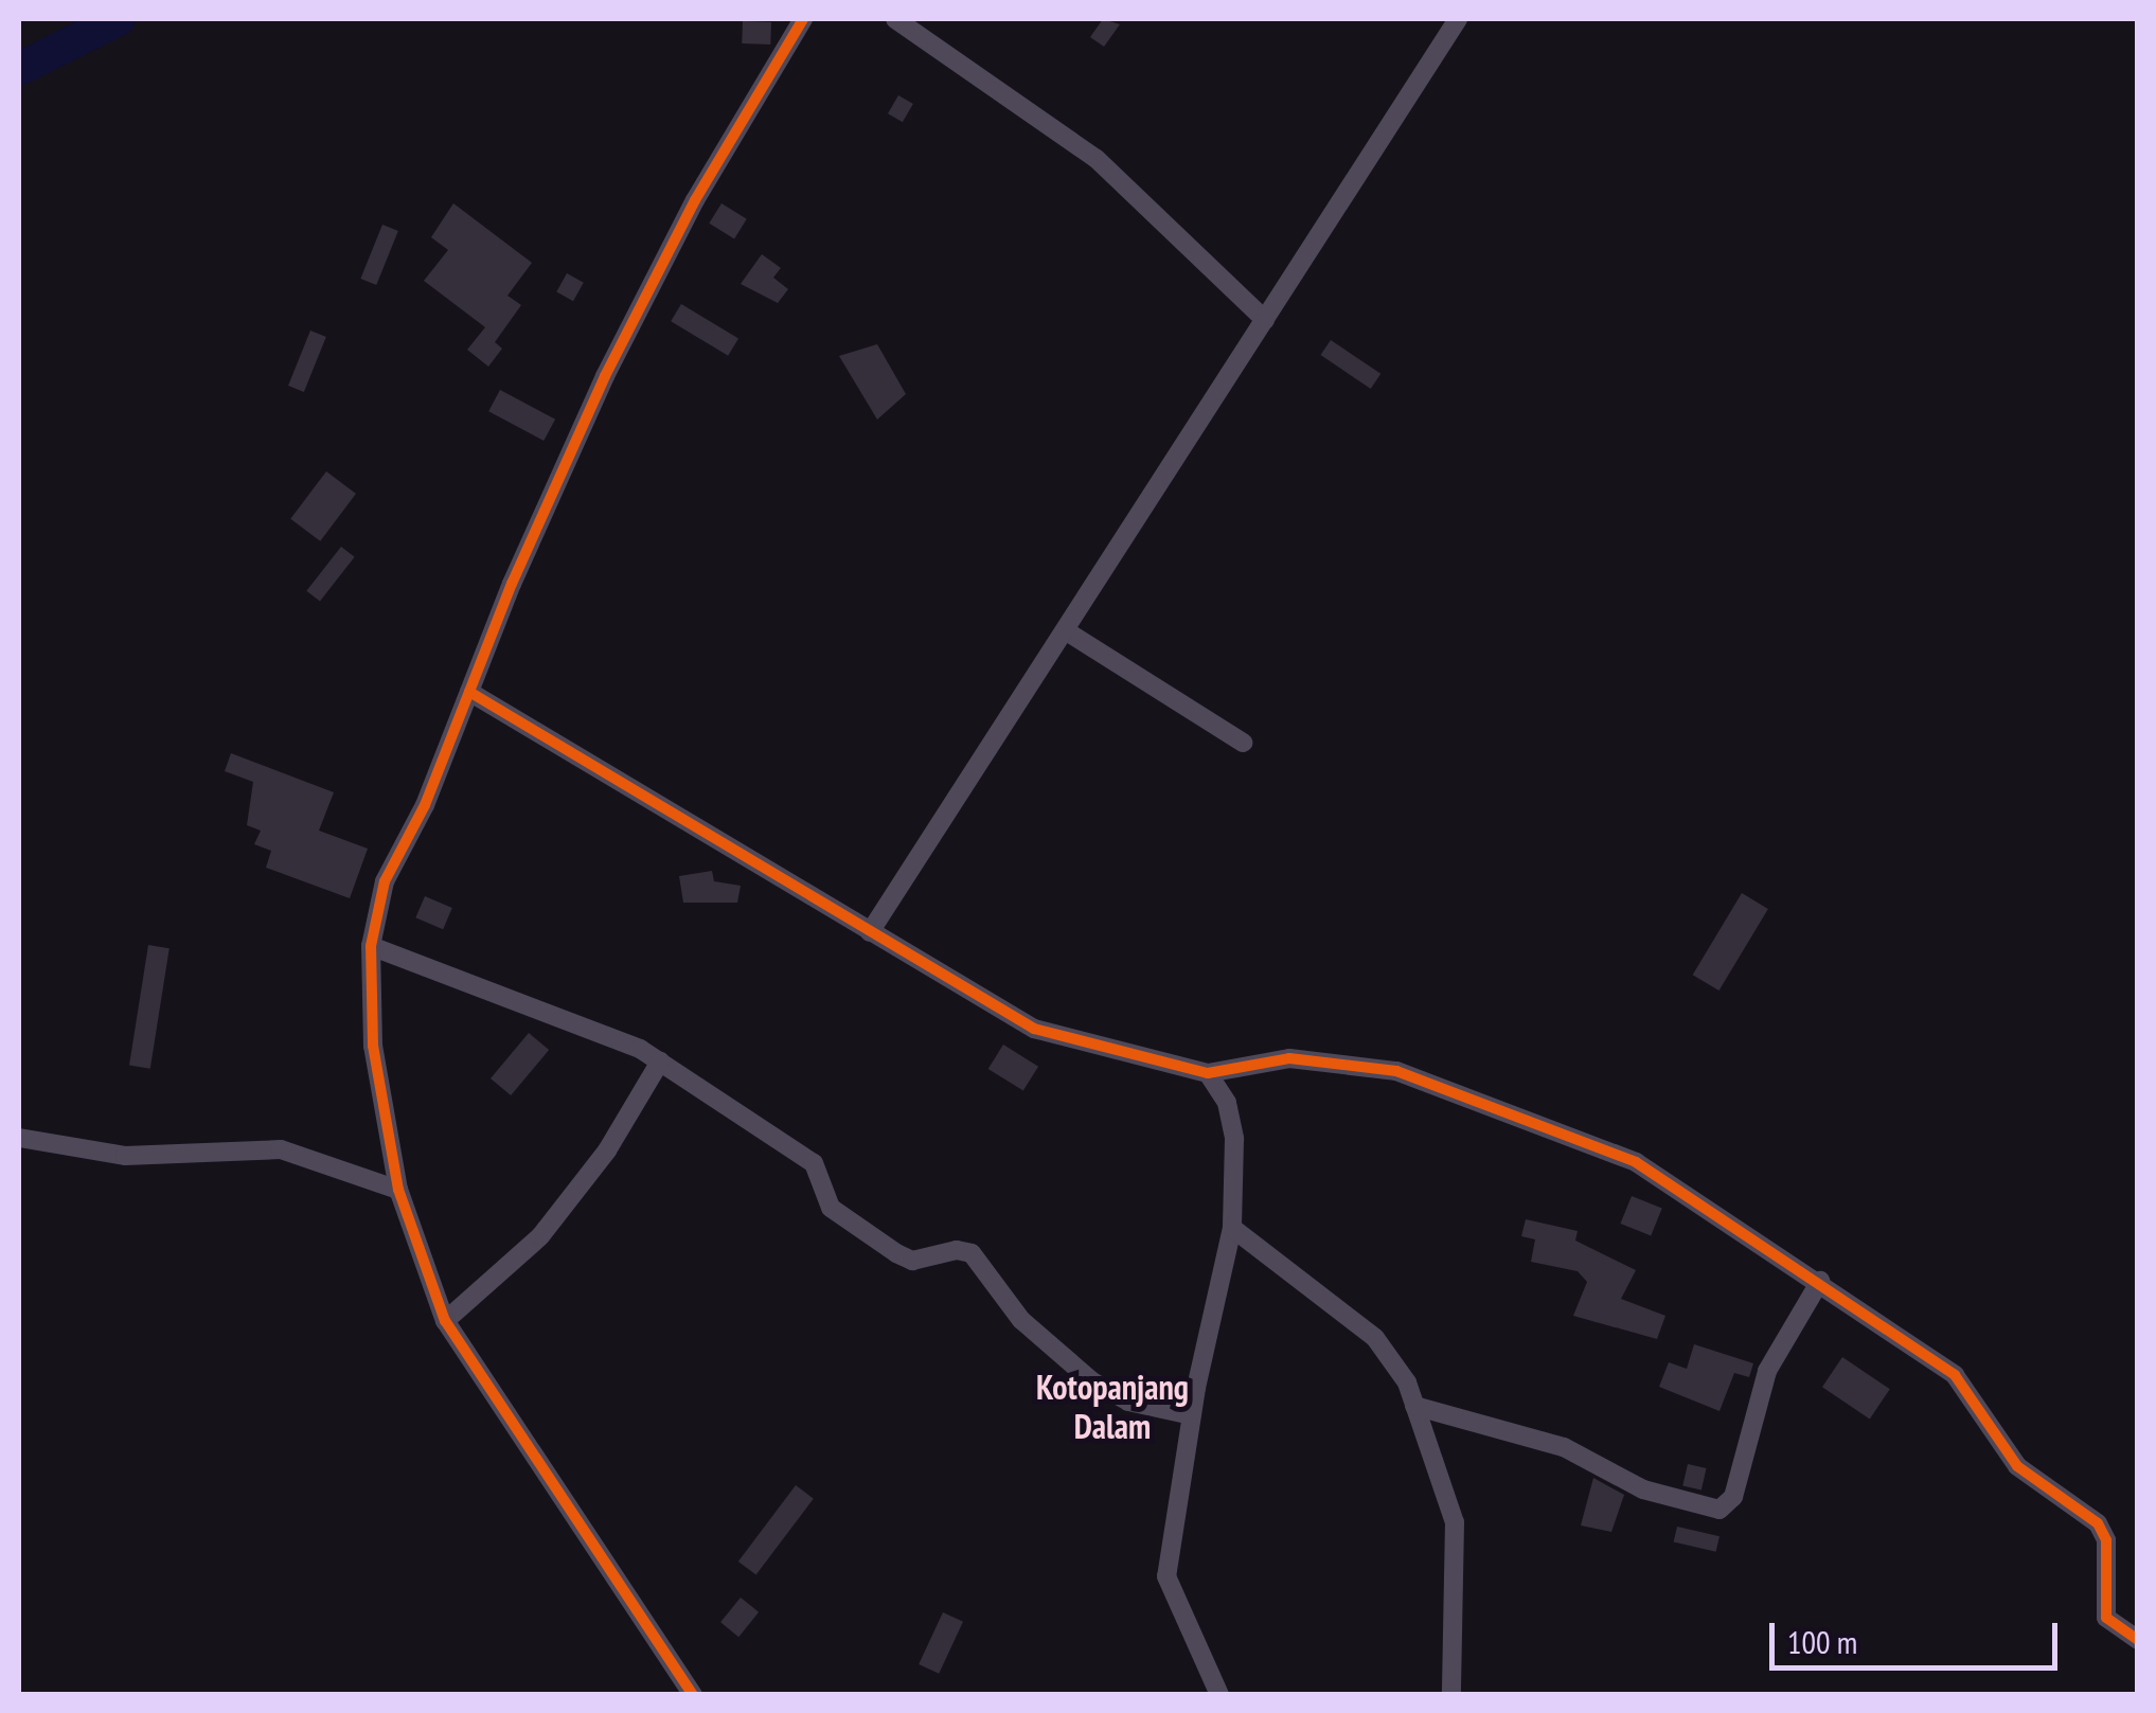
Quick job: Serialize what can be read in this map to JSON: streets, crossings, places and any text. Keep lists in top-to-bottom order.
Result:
{
  "districts": ["Kotopanjang Dalam"],
  "scale_bar": "100 m"
}
